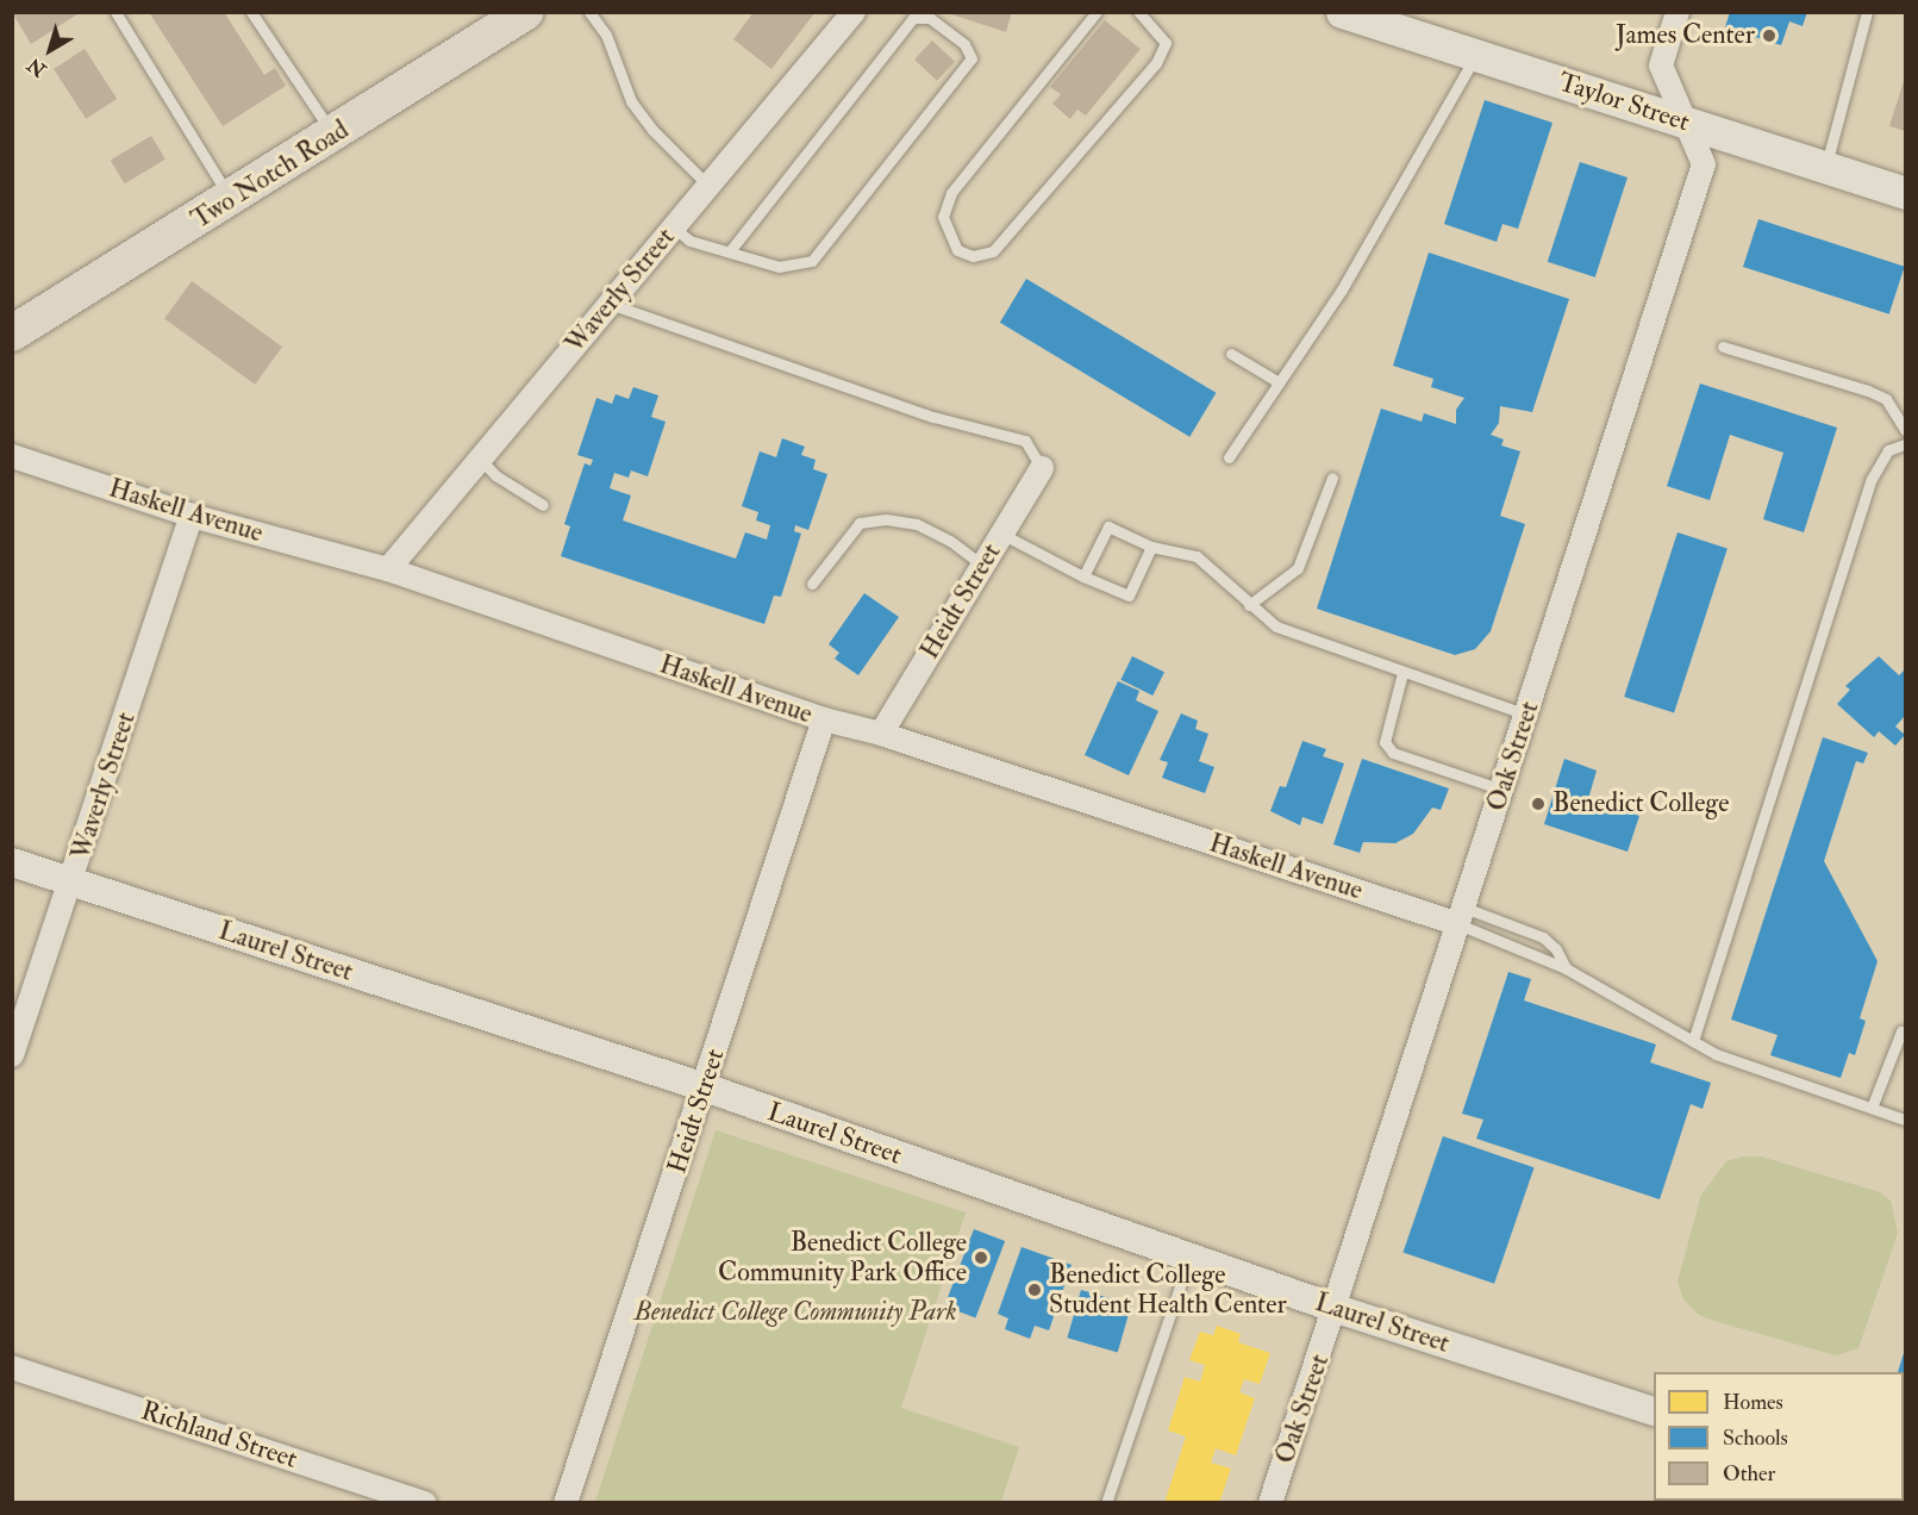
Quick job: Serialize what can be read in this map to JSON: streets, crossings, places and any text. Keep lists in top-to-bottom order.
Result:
{
  "streets": {
    "main road": ["Taylor Street", "Two Notch Road"],
    "street": [
      "Waverly Street",
      "Haskell Avenue",
      "Heidt Street",
      "Oak Street",
      "Laurel Street",
      "Richland Street"
    ]
  },
  "crossings": [
    ["Taylor Street", "Oak Street"],
    ["Waverly Street", "Haskell Avenue"],
    ["Waverly Street", "Laurel Street"],
    ["Haskell Avenue", "Heidt Street"],
    ["Haskell Avenue", "Oak Street"],
    ["Heidt Street", "Laurel Street"],
    ["Oak Street", "Laurel Street"]
  ],
  "parks": ["Benedict College Community Park"],
  "places": [
    "James Center",
    "Benedict College",
    "Benedict College Community Park Office",
    "Benedict College Student Health Center"
  ],
  "legend": ["Homes", "Schools", "Other"],
  "north": "bottom left"
}
